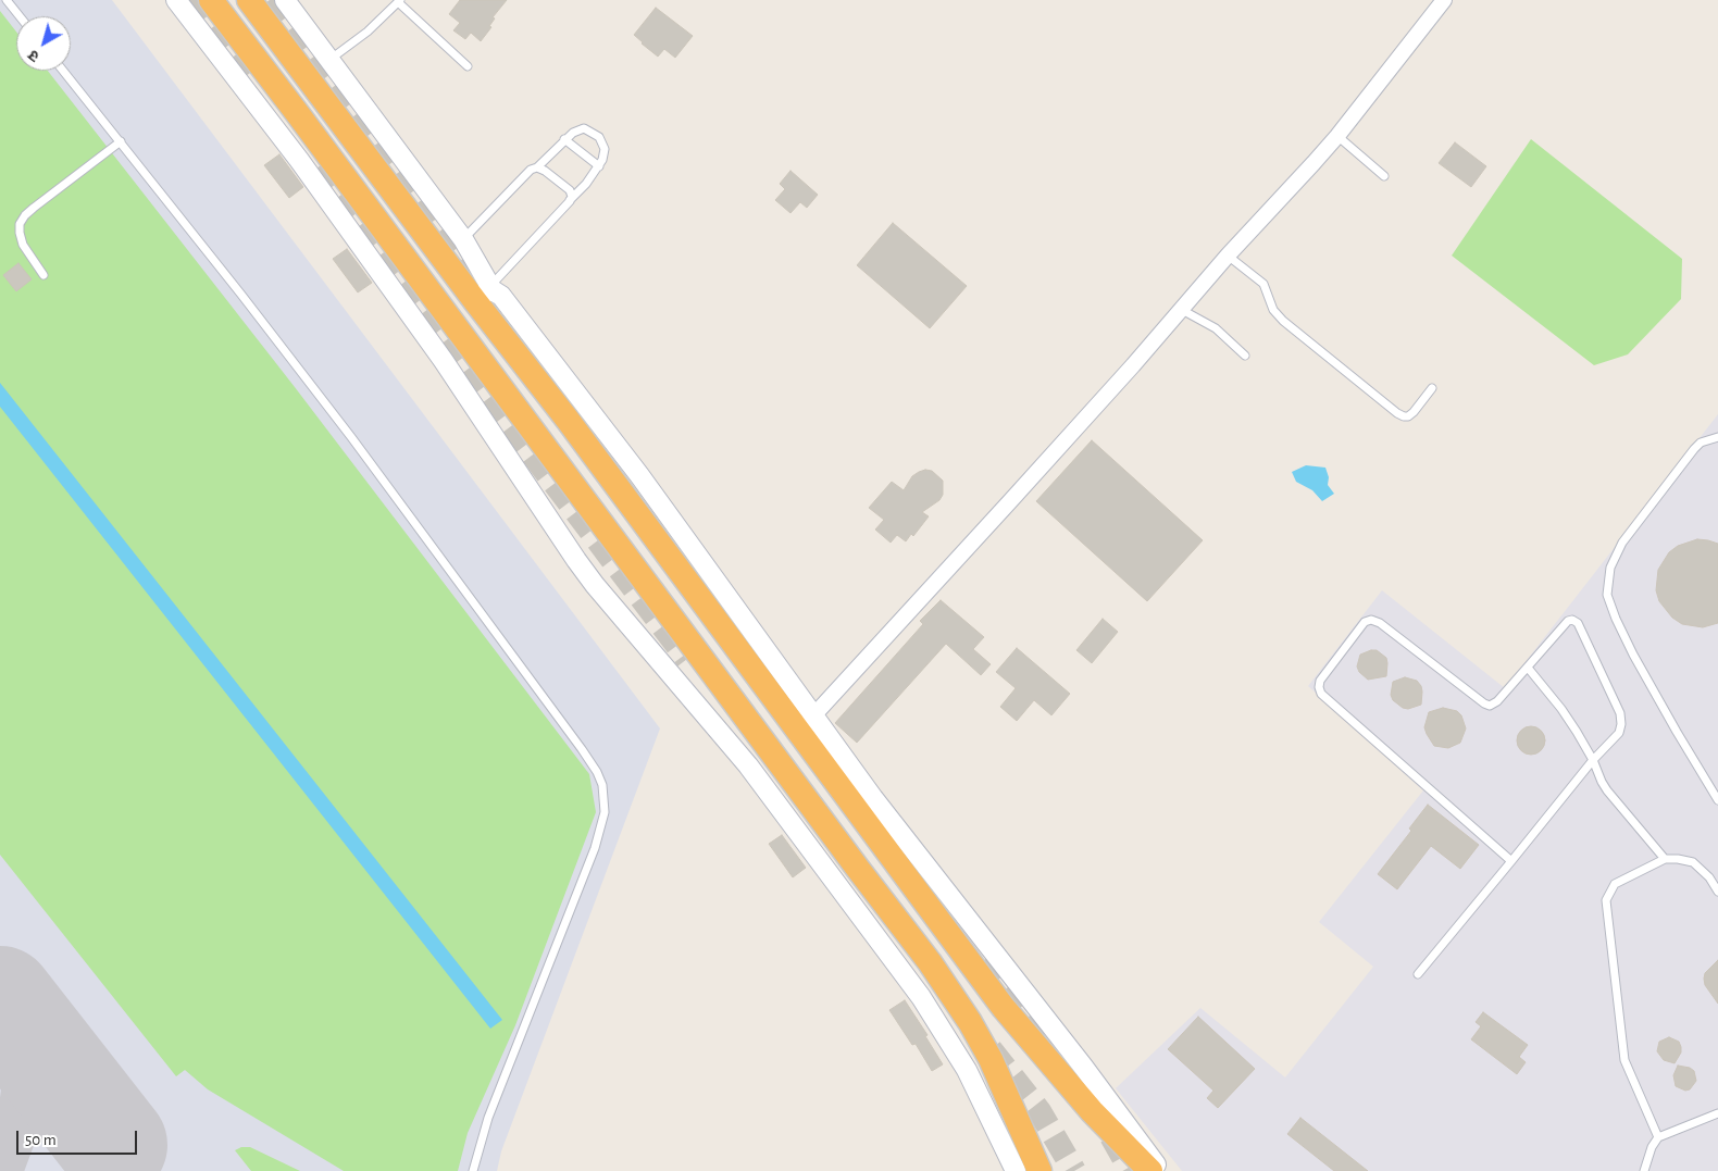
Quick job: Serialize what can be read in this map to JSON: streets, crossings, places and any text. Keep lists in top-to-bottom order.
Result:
{
  "scale_bar": "50 m",
  "north": "bottom left"
}
